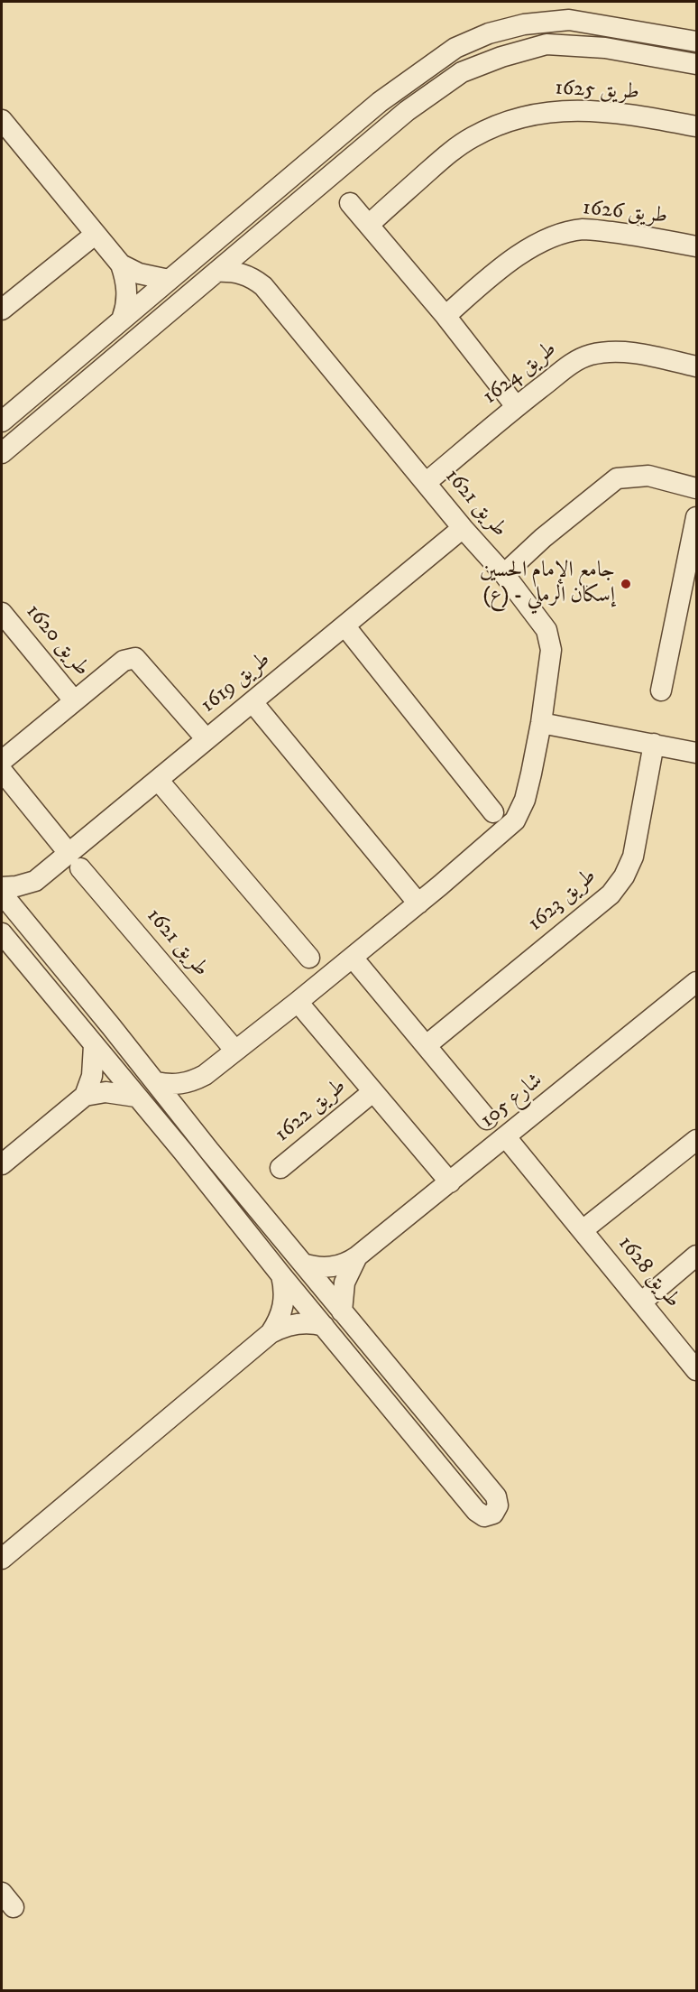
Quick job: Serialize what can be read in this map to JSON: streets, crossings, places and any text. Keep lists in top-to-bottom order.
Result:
{
  "streets": {
    "street": [
      "طريق 1625",
      "طريق 1626",
      "طريق 1624",
      "طريق 1621",
      "طريق 1620",
      "طريق 1619",
      "طريق 1623",
      "شارع 105",
      "طريق 1622",
      "طريق 1628"
    ]
  },
  "crossings": [
    ["طريق 1624", "طريق 1621"],
    ["طريق 1621", "طريق 1619"],
    ["طريق 1621", "طريق 1622"],
    ["طريق 1620", "طريق 1619"],
    ["شارع 105", "طريق 1622"],
    ["شارع 105", "طريق 1628"]
  ],
  "places": ["جامع الإمام الحسين (ع) - إسكان الرملي"]
}
